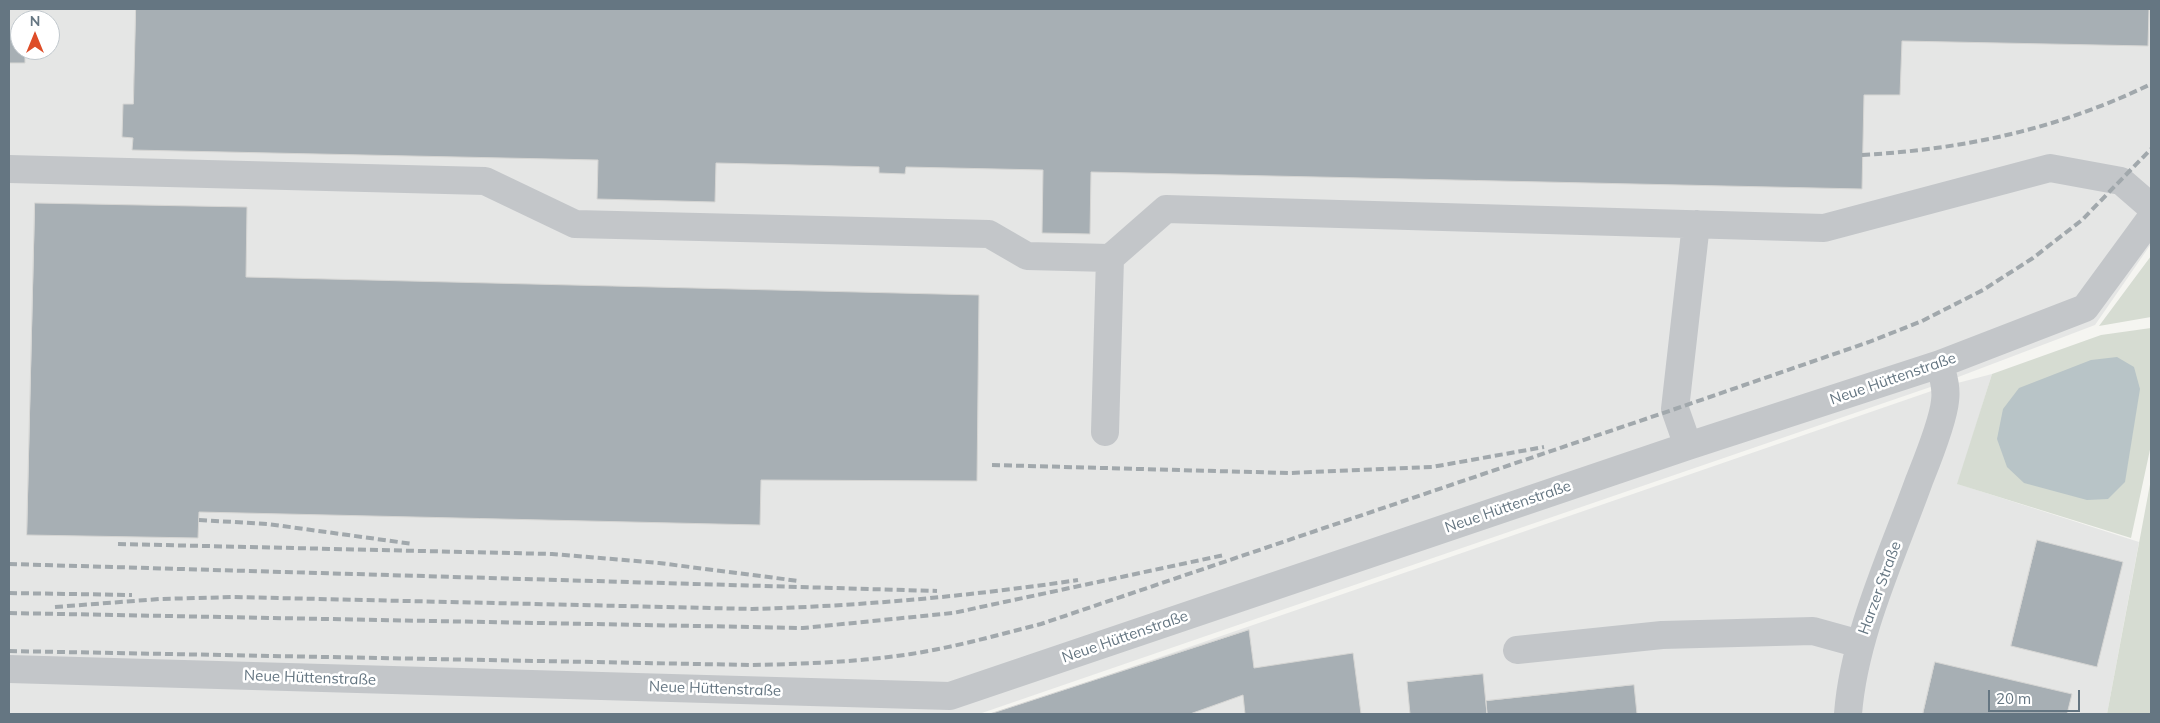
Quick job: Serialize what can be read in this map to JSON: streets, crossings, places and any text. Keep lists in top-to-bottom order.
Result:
{
  "streets": {
    "street": ["Neue Hüttenstraße", "Harzer Straße"]
  },
  "crossings": [
    ["Neue Hüttenstraße", "Harzer Straße"]
  ],
  "scale_bar": "20 m",
  "north": "top"
}
